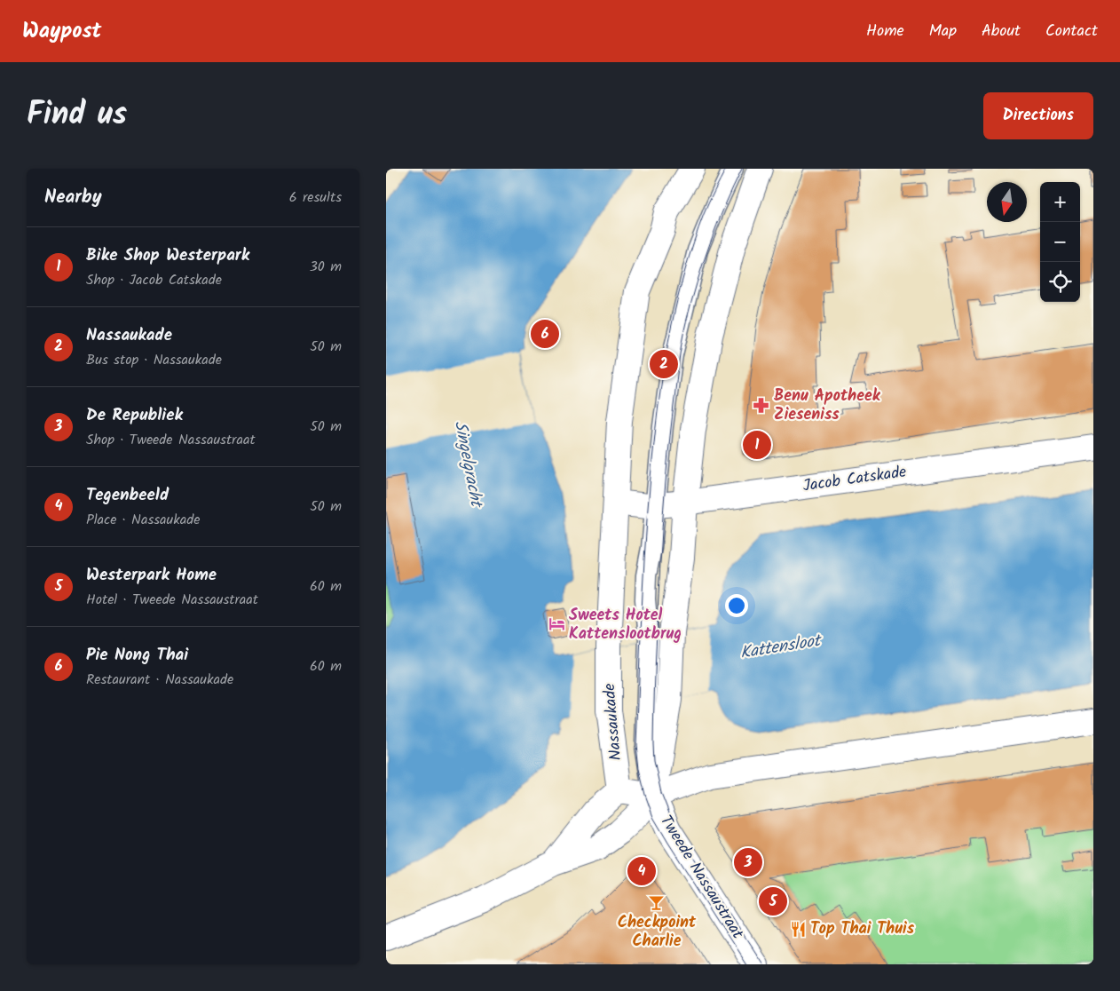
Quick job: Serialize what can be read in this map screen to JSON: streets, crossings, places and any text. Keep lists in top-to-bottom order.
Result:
{
  "streets": {
    "main road": ["Jacob Catskade", "Nassaukade", "Tweede Nassaustraat"]
  },
  "crossings": [
    ["Jacob Catskade", "Nassaukade"]
  ],
  "water": ["Singelgracht", "Kattensloot"],
  "places": {
    "pharmacy": ["Benu Apotheek Zieseniss"],
    "hotel": ["Sweets Hotel Kattenslootbrug"],
    "bar": ["Checkpoint Charlie"],
    "restaurant": ["Top Thai Thuis"]
  },
  "north": "bottom",
  "page": {
    "header": "Waypost",
    "nav": [
      "Home",
      "Map",
      "About",
      "Contact"
    ],
    "title": "Find us",
    "buttons": "Directions",
    "heading": ["Nearby", "6 results"],
    "map_buttons": ["+", "−"],
    "list": [
      {
        "mark": "1",
        "name": "Bike Shop Westerpark",
        "note": "Shop · Jacob Catskade",
        "value": "30 m"
      },
      {
        "mark": "2",
        "name": "Nassaukade",
        "note": "Bus stop · Nassaukade",
        "value": "50 m"
      },
      {
        "mark": "3",
        "name": "De Republiek",
        "note": "Shop · Tweede Nassaustraat",
        "value": "50 m"
      },
      {
        "mark": "4",
        "name": "Tegenbeeld",
        "note": "Place · Nassaukade",
        "value": "50 m"
      },
      {
        "mark": "5",
        "name": "Westerpark Home",
        "note": "Hotel · Tweede Nassaustraat",
        "value": "60 m"
      },
      {
        "mark": "6",
        "name": "Pie Nong Thai",
        "note": "Restaurant · Nassaukade",
        "value": "60 m"
      }
    ],
    "pins": [
      "6",
      "2",
      "1",
      "3",
      "4",
      "5"
    ]
  }
}
